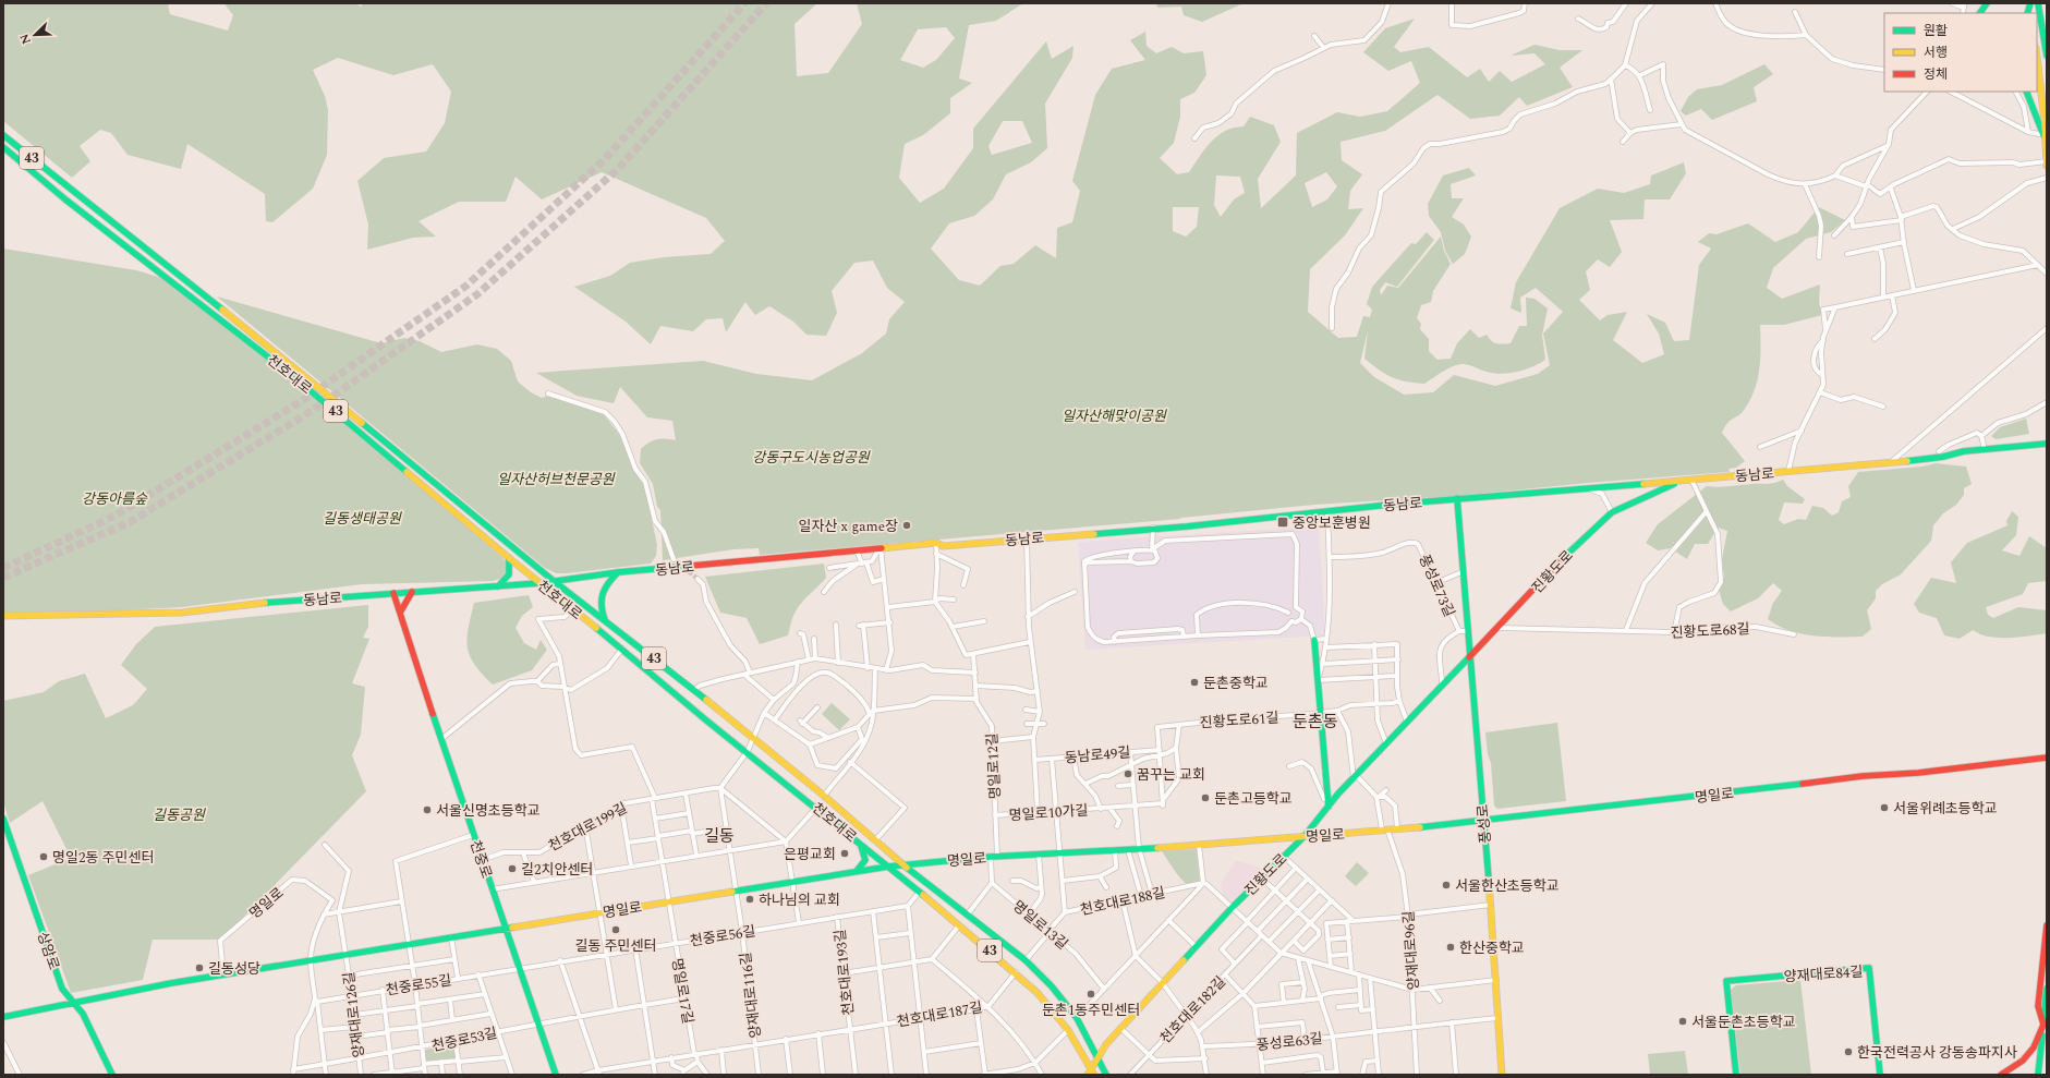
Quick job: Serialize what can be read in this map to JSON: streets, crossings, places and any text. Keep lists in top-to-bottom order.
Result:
{
  "streets": {
    "main road": [
      "43",
      "천호대로",
      "동남로",
      "진황도로",
      "명일로",
      "풍성로",
      "천중로",
      "상암로",
      "양재대로84길"
    ],
    "street": [
      "풍성로73길",
      "진황도로68길",
      "진황도로61길",
      "동남로49길",
      "명일로12길",
      "명일로10가길",
      "천호대로199길",
      "천호대로188길",
      "명일로13길",
      "천중로56길",
      "양재대로96길",
      "천호대로193길",
      "천중로55길",
      "명일로17길",
      "양재대로116길",
      "천호대로182길",
      "천호대로187길",
      "양재대로126길",
      "천중로53길",
      "풍성로63길"
    ]
  },
  "crossings": [
    ["천호대로", "동남로"],
    ["천호대로", "진황도로"],
    ["천호대로", "명일로"],
    ["천호대로", "천호대로188길"],
    ["천호대로", "천호대로187길"],
    ["동남로", "진황도로"],
    ["동남로", "풍성로"],
    ["동남로", "천중로"],
    ["진황도로", "진황도로68길"],
    ["진황도로", "명일로"],
    ["진황도로", "풍성로"],
    ["풍성로73길", "풍성로"],
    ["진황도로61길", "동남로49길"],
    ["동남로49길", "명일로10가길"],
    ["명일로12길", "명일로"],
    ["명일로12길", "명일로10가길"],
    ["명일로", "풍성로"],
    ["명일로", "천중로"],
    ["명일로", "상암로"],
    ["명일로", "양재대로96길"],
    ["명일로", "명일로17길"],
    ["명일로", "양재대로116길"],
    ["명일로", "양재대로126길"],
    ["풍성로", "풍성로63길"],
    ["천호대로199길", "천중로"],
    ["천호대로199길", "명일로17길"],
    ["천호대로199길", "양재대로116길"],
    ["천중로", "천중로56길"],
    ["천중로", "천중로55길"],
    ["천중로", "천중로53길"],
    ["천호대로188길", "명일로13길"],
    ["천중로56길", "천호대로193길"],
    ["천중로56길", "천중로55길"],
    ["천중로56길", "명일로17길"],
    ["천중로56길", "양재대로116길"],
    ["양재대로96길", "풍성로63길"],
    ["천호대로193길", "천호대로187길"],
    ["천중로55길", "양재대로126길"],
    ["명일로17길", "천호대로187길"],
    ["명일로17길", "천중로53길"],
    ["양재대로116길", "천호대로187길"],
    ["양재대로126길", "천중로53길"]
  ],
  "districts": ["둔촌동", "길동"],
  "parks": [
    "일자산해맞이공원",
    "강동구도시농업공원",
    "일자산허브천문공원",
    "강동아름숲",
    "길동생태공원",
    "길동공원"
  ],
  "places": {
    "transit": ["중앙보훈병원"],
    "other": [
      "일자산 x game장",
      "둔촌중학교",
      "꿈꾸는 교회",
      "둔촌고등학교",
      "서울위례초등학교",
      "서울신명초등학교",
      "은평교회",
      "명일2동 주민센터",
      "길2치안센터",
      "서울한산초등학교",
      "하나님의 교회",
      "길동 주민센터",
      "한산중학교",
      "길동성당",
      "둔촌1동주민센터",
      "서울둔촌초등학교",
      "한국전력공사 강동송파지사"
    ]
  },
  "legend": ["원활", "서행", "정체"],
  "north": "bottom left"
}
